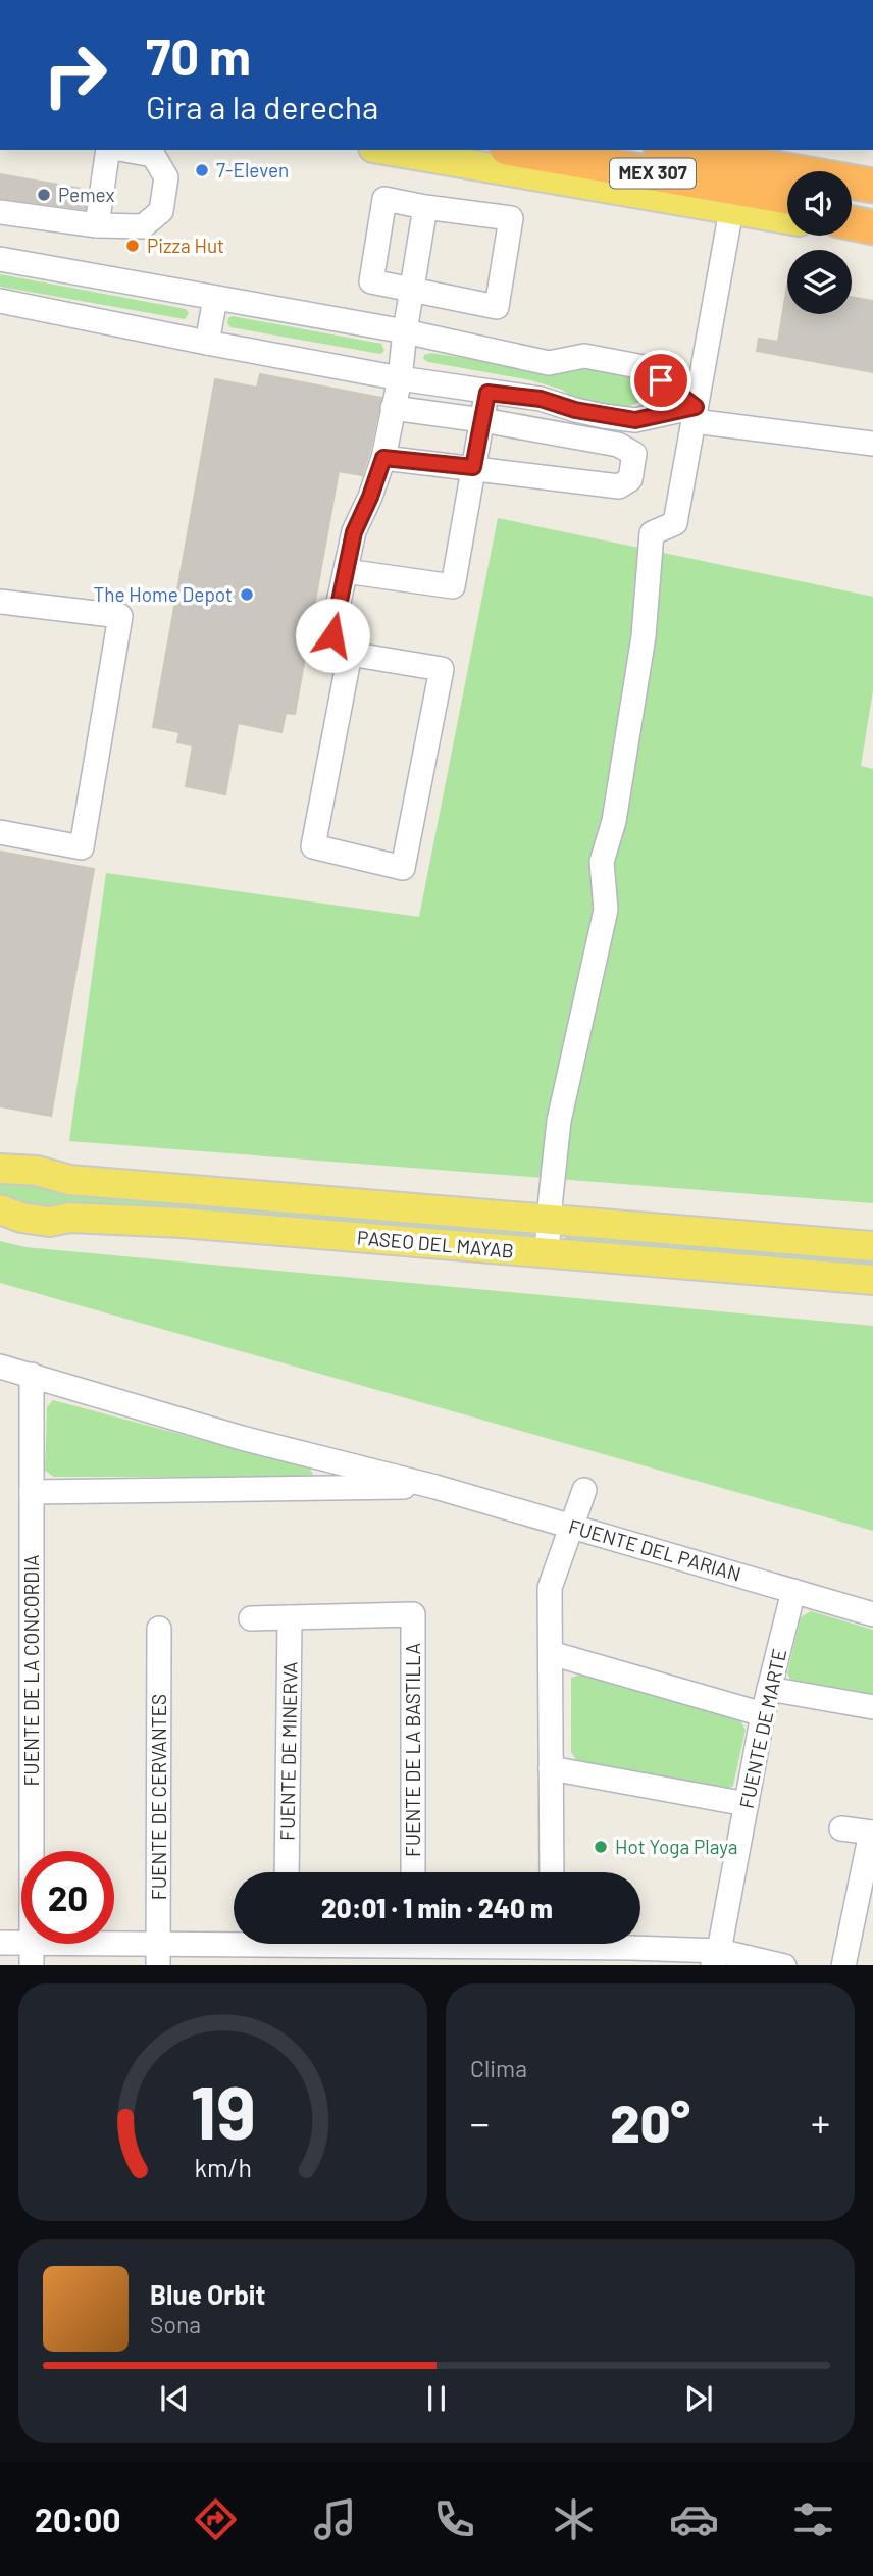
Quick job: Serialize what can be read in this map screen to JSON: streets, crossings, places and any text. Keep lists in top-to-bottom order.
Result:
{
  "streets": {
    "highway": ["MEX 307"],
    "main road": ["PASEO DEL MAYAB"],
    "street": [
      "FUENTE DEL PARIAN",
      "FUENTE DE LA CONCORDIA",
      "FUENTE DE MARTE",
      "FUENTE DE LA BASTILLA",
      "FUENTE DE MINERVA",
      "FUENTE DE CERVANTES"
    ]
  },
  "crossings": [
    ["FUENTE DEL PARIAN", "FUENTE DE LA CONCORDIA"],
    ["FUENTE DEL PARIAN", "FUENTE DE MARTE"],
    ["FUENTE DE LA BASTILLA", "FUENTE DE MINERVA"]
  ],
  "places": [
    "7-Eleven",
    "Pemex",
    "Pizza Hut",
    "The Home Depot",
    "Hot Yoga Playa"
  ],
  "page": {
    "turn": ["70 m", "Gira a la derecha"],
    "limit": "20",
    "trip": "20:01 · 1 min · 240 m",
    "tile": "Clima",
    "heat": ["−", "20°", "+"],
    "song": ["Blue Orbit", "Sona"],
    "tabs": "20:00",
    "gauge": ["19", "km/h"]
  }
}
